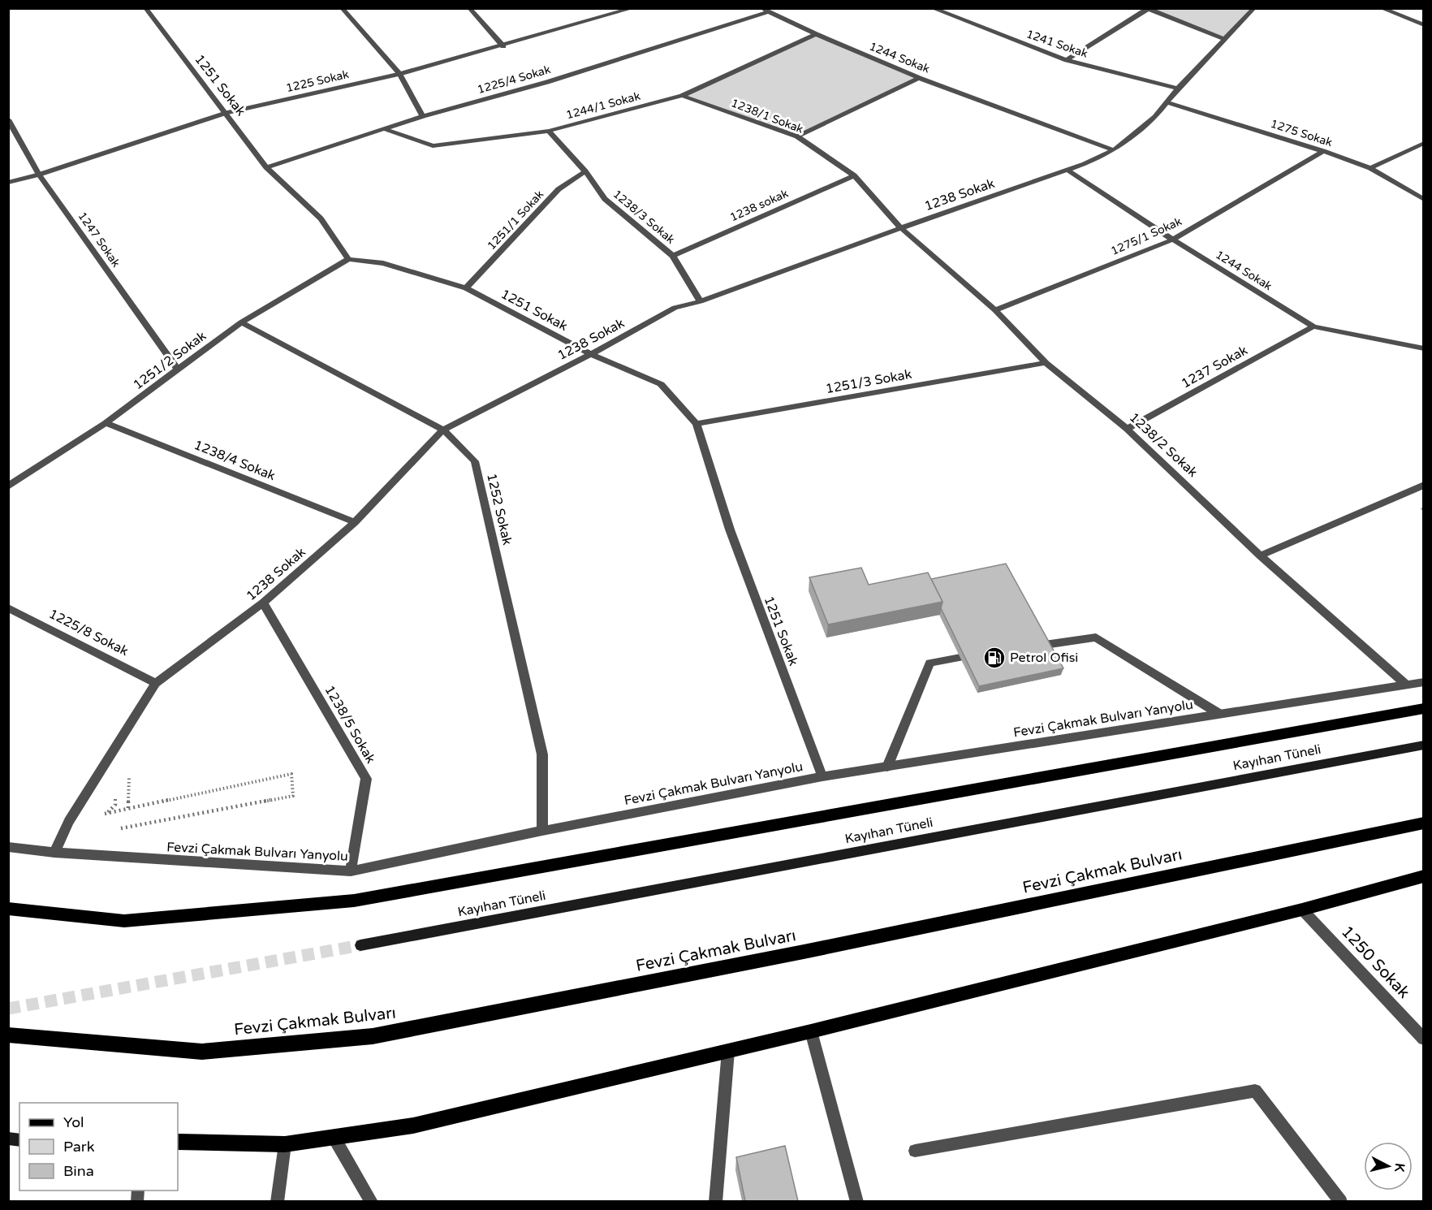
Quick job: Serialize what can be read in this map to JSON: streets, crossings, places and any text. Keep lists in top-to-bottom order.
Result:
{
  "streets": {
    "main road": ["Kayıhan Tüneli", "Fevzi Çakmak Bulvarı"],
    "street": [
      "1241 Sokak",
      "1244 Sokak",
      "1225/4 Sokak",
      "1225 Sokak",
      "1251 Sokak",
      "1244/1 Sokak",
      "1238/1 Sokak",
      "1275 Sokak",
      "1238 Sokak",
      "1238 sokak",
      "1238/3 Sokak",
      "1251/1 Sokak",
      "1275/1 Sokak",
      "1247 Sokak",
      "1251/2 Sokak",
      "1237 Sokak",
      "1251/3 Sokak",
      "1238/2 Sokak",
      "1238/4 Sokak",
      "1252 Sokak",
      "1225/8 Sokak",
      "Fevzi Çakmak Bulvarı Yanyolu",
      "1238/5 Sokak",
      "1250 Sokak"
    ]
  },
  "crossings": [
    ["1241 Sokak", "1238 Sokak"],
    ["1244 Sokak", "1225/4 Sokak"],
    ["1244 Sokak", "1244/1 Sokak"],
    ["1244 Sokak", "1238 Sokak"],
    ["1244 Sokak", "1275/1 Sokak"],
    ["1244 Sokak", "1237 Sokak"],
    ["1225/4 Sokak", "1251 Sokak"],
    ["1225/4 Sokak", "1244/1 Sokak"],
    ["1225 Sokak", "1251 Sokak"],
    ["1225 Sokak", "1247 Sokak"],
    ["1251 Sokak", "1238 Sokak"],
    ["1251 Sokak", "1251/1 Sokak"],
    ["1251 Sokak", "1251/2 Sokak"],
    ["1251 Sokak", "1251/3 Sokak"],
    ["1251 Sokak", "Fevzi Çakmak Bulvarı Yanyolu"],
    ["1244/1 Sokak", "1238/1 Sokak"],
    ["1244/1 Sokak", "1238/3 Sokak"],
    ["1238/1 Sokak", "1238 Sokak"],
    ["1238/1 Sokak", "1238 sokak"],
    ["1238/1 Sokak", "1238/2 Sokak"],
    ["1275 Sokak", "1238 Sokak"],
    ["1275 Sokak", "1275/1 Sokak"],
    ["1238 Sokak", "1238/3 Sokak"],
    ["1238 Sokak", "1238/2 Sokak"],
    ["1238 Sokak", "1238/4 Sokak"],
    ["1238 Sokak", "1252 Sokak"],
    ["1238 Sokak", "1225/8 Sokak"],
    ["1238 Sokak", "Fevzi Çakmak Bulvarı Yanyolu"],
    ["1238 Sokak", "1238/5 Sokak"],
    ["1238 sokak", "1238/3 Sokak"],
    ["1238/3 Sokak", "1251/1 Sokak"],
    ["1275/1 Sokak", "1238/2 Sokak"],
    ["1247 Sokak", "1251/2 Sokak"],
    ["1251/2 Sokak", "1238/4 Sokak"],
    ["1251/2 Sokak", "1252 Sokak"],
    ["1237 Sokak", "1238/2 Sokak"],
    ["1251/3 Sokak", "1238/2 Sokak"],
    ["1238/2 Sokak", "Fevzi Çakmak Bulvarı Yanyolu"],
    ["1252 Sokak", "Fevzi Çakmak Bulvarı Yanyolu"],
    ["Fevzi Çakmak Bulvarı Yanyolu", "1238/5 Sokak"]
  ],
  "places": {
    "fuel station": ["Petrol Ofisi"]
  },
  "legend": ["Yol", "Park", "Bina"],
  "north": "right"
}
